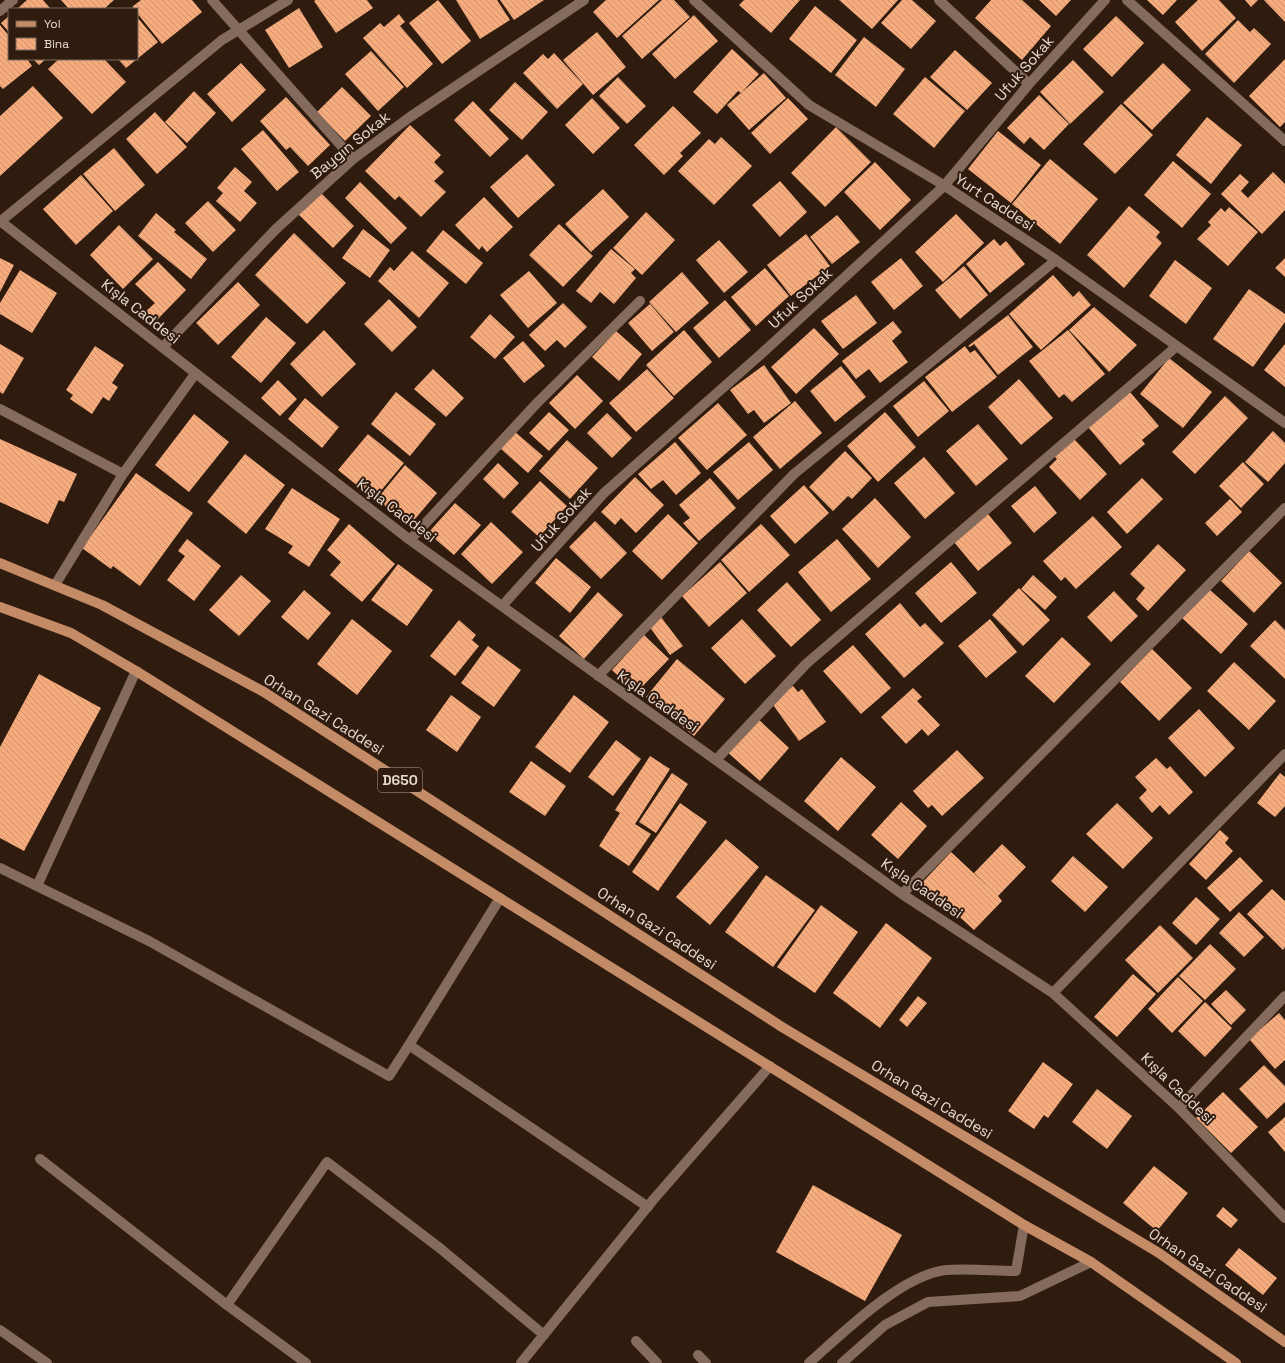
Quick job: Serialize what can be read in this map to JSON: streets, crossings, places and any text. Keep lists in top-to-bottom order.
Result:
{
  "streets": {
    "main road": ["Orhan Gazi Caddesi", "D650"],
    "street": [
      "Ufuk Sokak",
      "Baygın Sokak",
      "Yurt Caddesi",
      "Kışla Caddesi"
    ]
  },
  "crossings": [
    ["Ufuk Sokak", "Yurt Caddesi"],
    ["Ufuk Sokak", "Kışla Caddesi"],
    ["Baygın Sokak", "Kışla Caddesi"]
  ],
  "legend": ["Yol", "Bina"]
}
